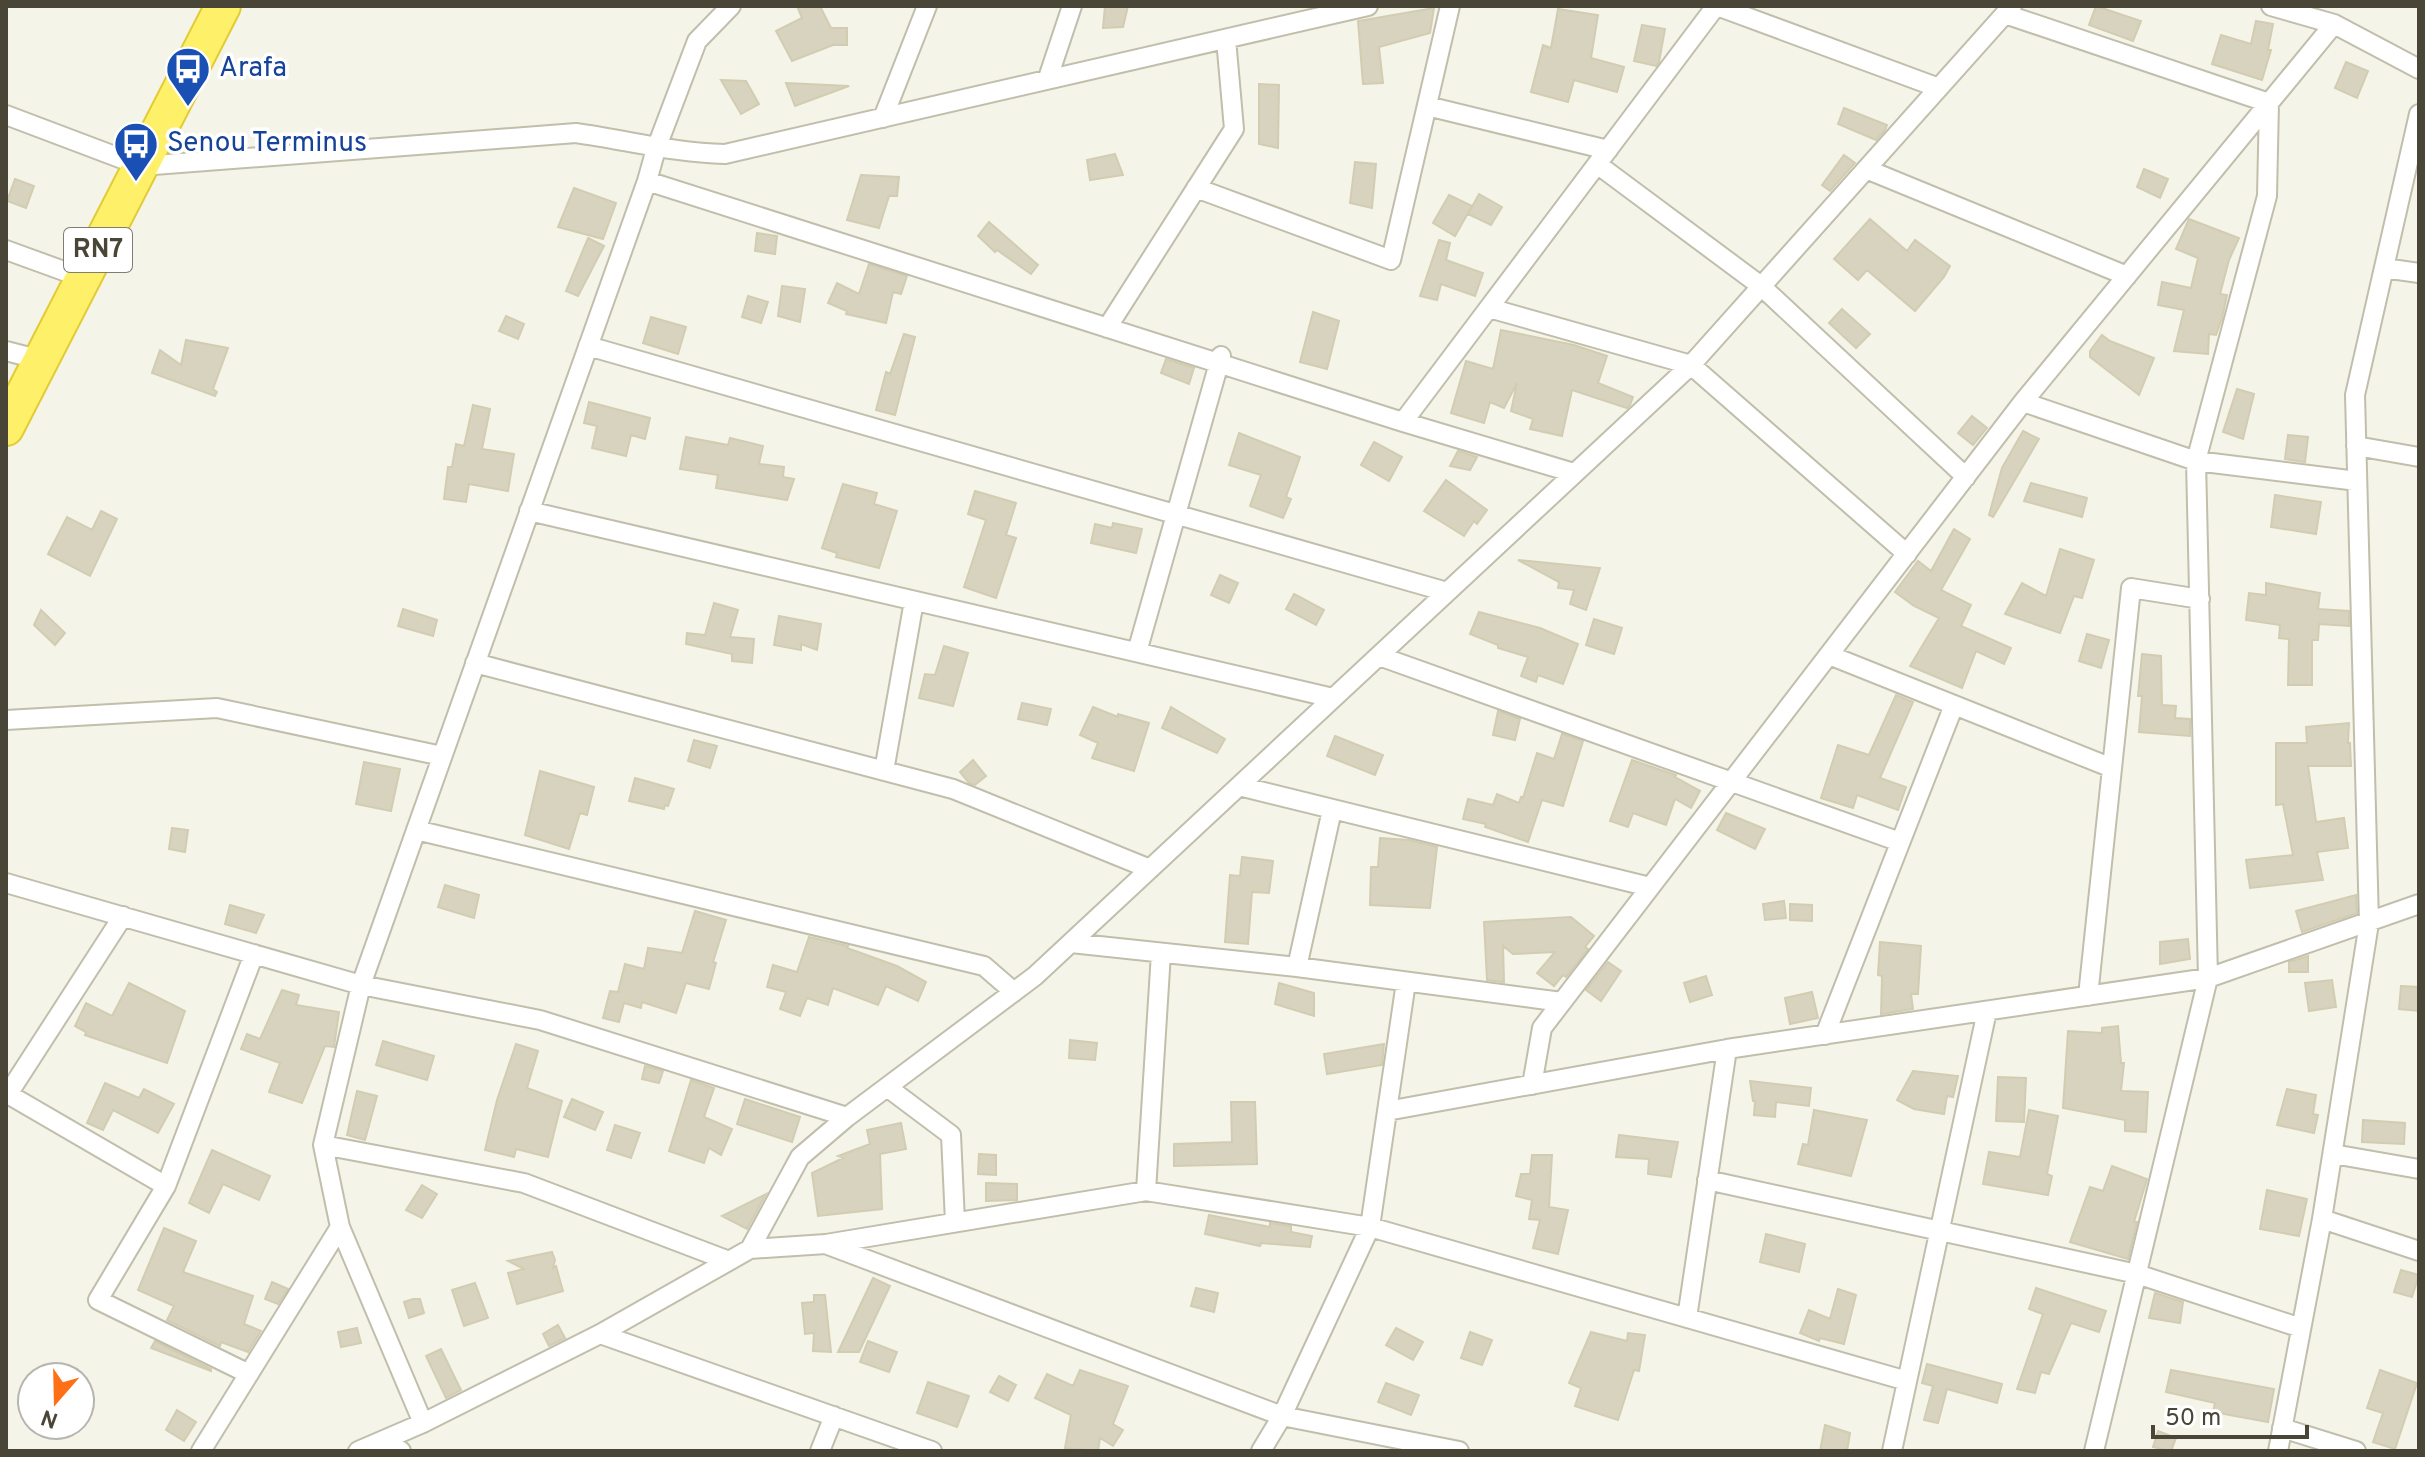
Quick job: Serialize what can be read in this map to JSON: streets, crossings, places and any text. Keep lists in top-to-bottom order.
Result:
{
  "streets": {
    "highway": ["RN7"]
  },
  "places": {
    "bus stop": ["Arafa", "Senou Terminus"]
  },
  "scale_bar": "50 m",
  "north": "bottom"
}
